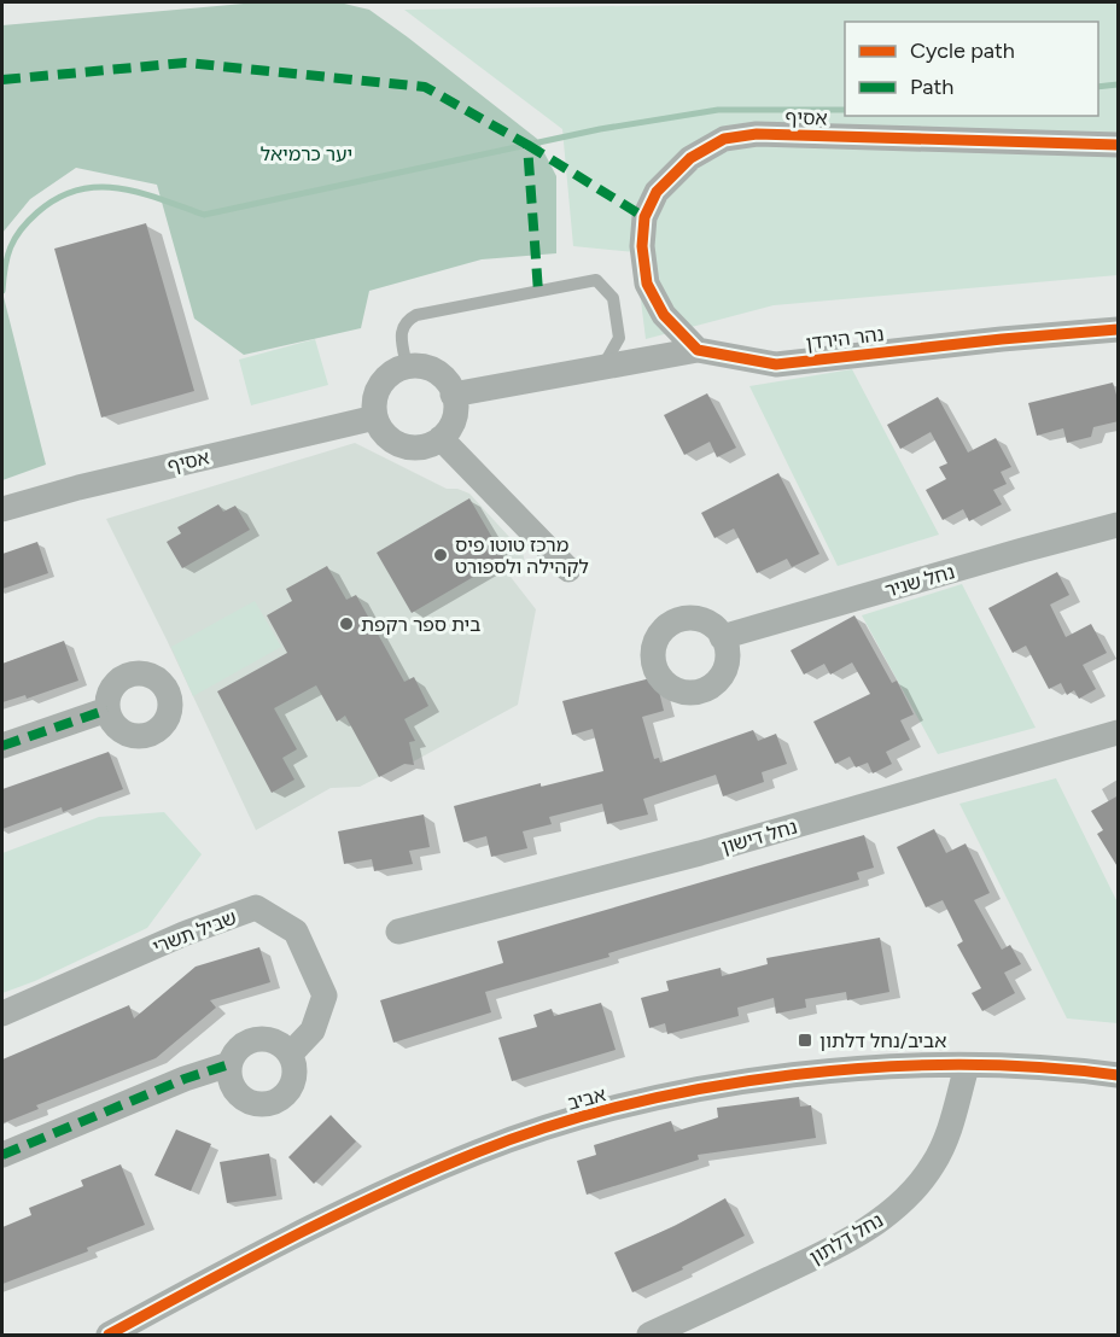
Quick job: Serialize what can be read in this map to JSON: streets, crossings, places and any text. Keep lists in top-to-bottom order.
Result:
{
  "streets": {
    "street": [
      "אסיף",
      "נהר הירדן",
      "נחל שניר",
      "נחל דישון",
      "שביל תשרי",
      "אביב",
      "נחל דלתון"
    ]
  },
  "crossings": [
    ["אסיף", "נהר הירדן"],
    ["אביב", "נחל דלתון"]
  ],
  "parks": ["יער כרמיאל"],
  "places": {
    "other": ["מרכז טוטו פיס לקהילה ולספורט", "בית ספר רקפת"],
    "transit": ["אביב/נחל דלתון"]
  },
  "legend": ["Cycle path", "Path"]
}
